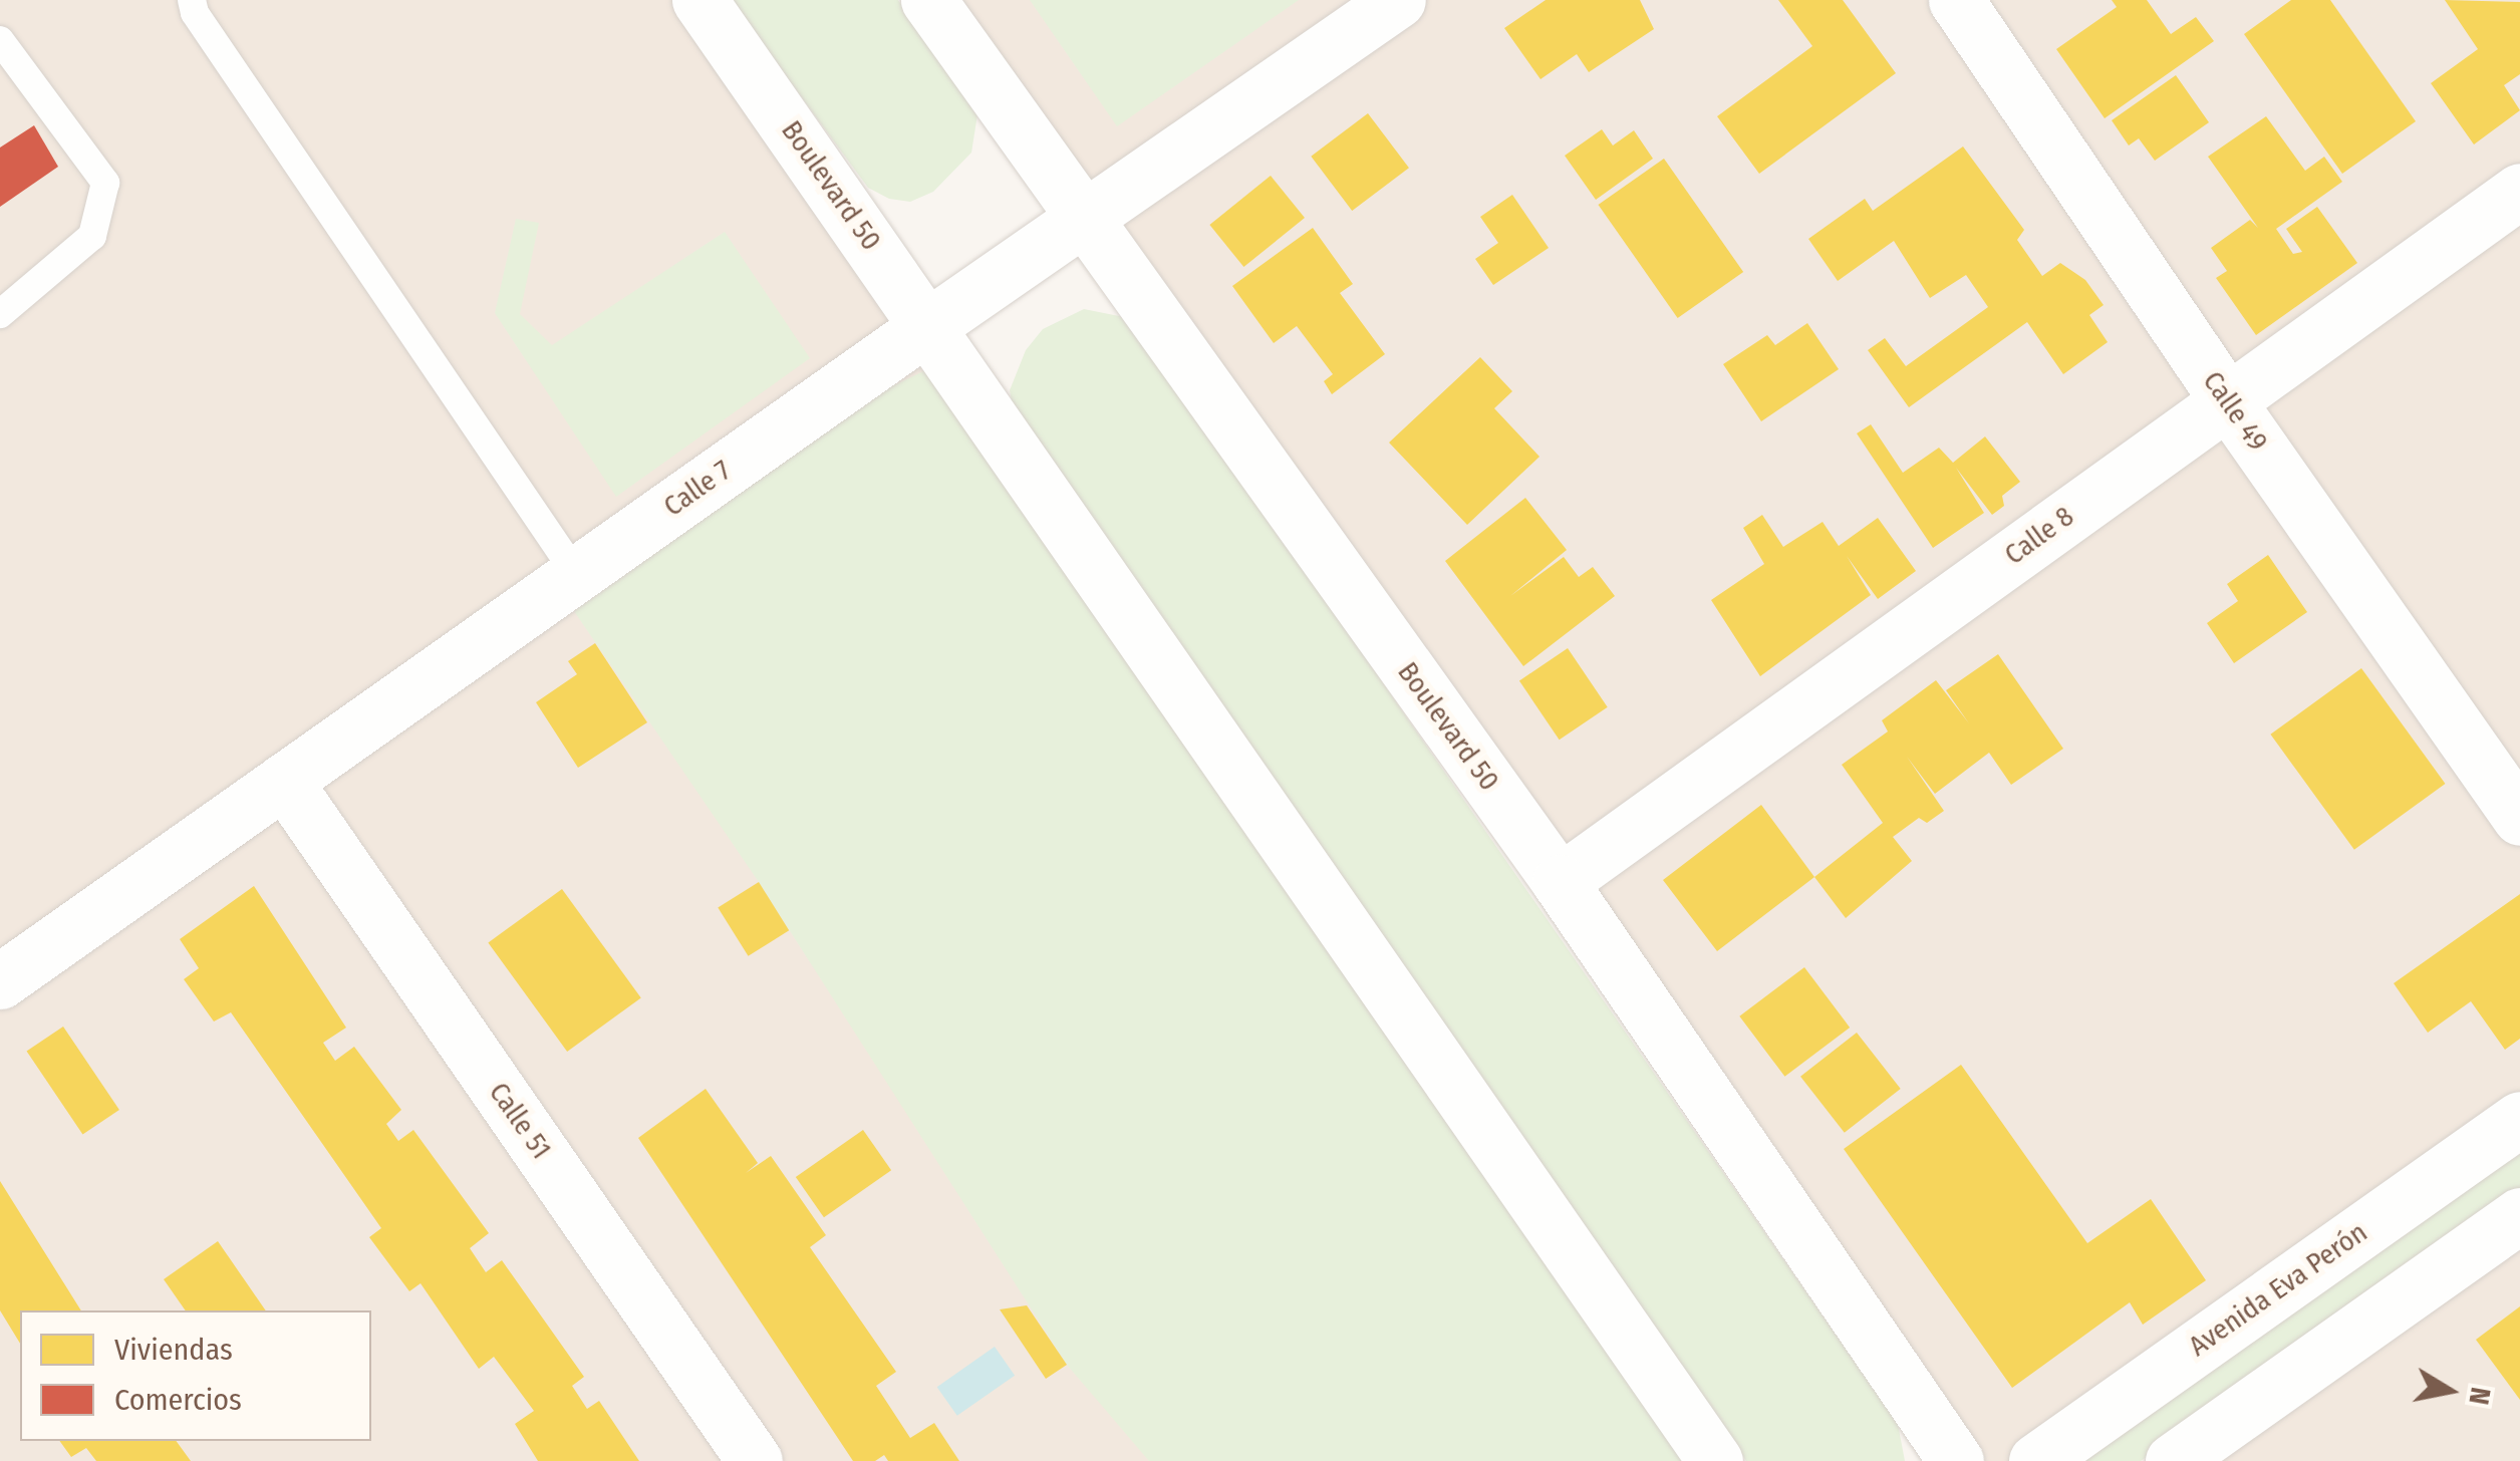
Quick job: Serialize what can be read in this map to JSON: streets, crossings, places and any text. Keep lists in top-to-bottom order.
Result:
{
  "streets": {
    "street": [
      "Boulevard 50",
      "Calle 49",
      "Calle 7",
      "Calle 8",
      "Calle 51",
      "Avenida Eva Perón"
    ]
  },
  "crossings": [
    ["Boulevard 50", "Calle 7"],
    ["Boulevard 50", "Calle 8"],
    ["Calle 49", "Calle 8"],
    ["Calle 7", "Calle 51"]
  ],
  "legend": ["Viviendas", "Comercios"],
  "north": "right"
}
